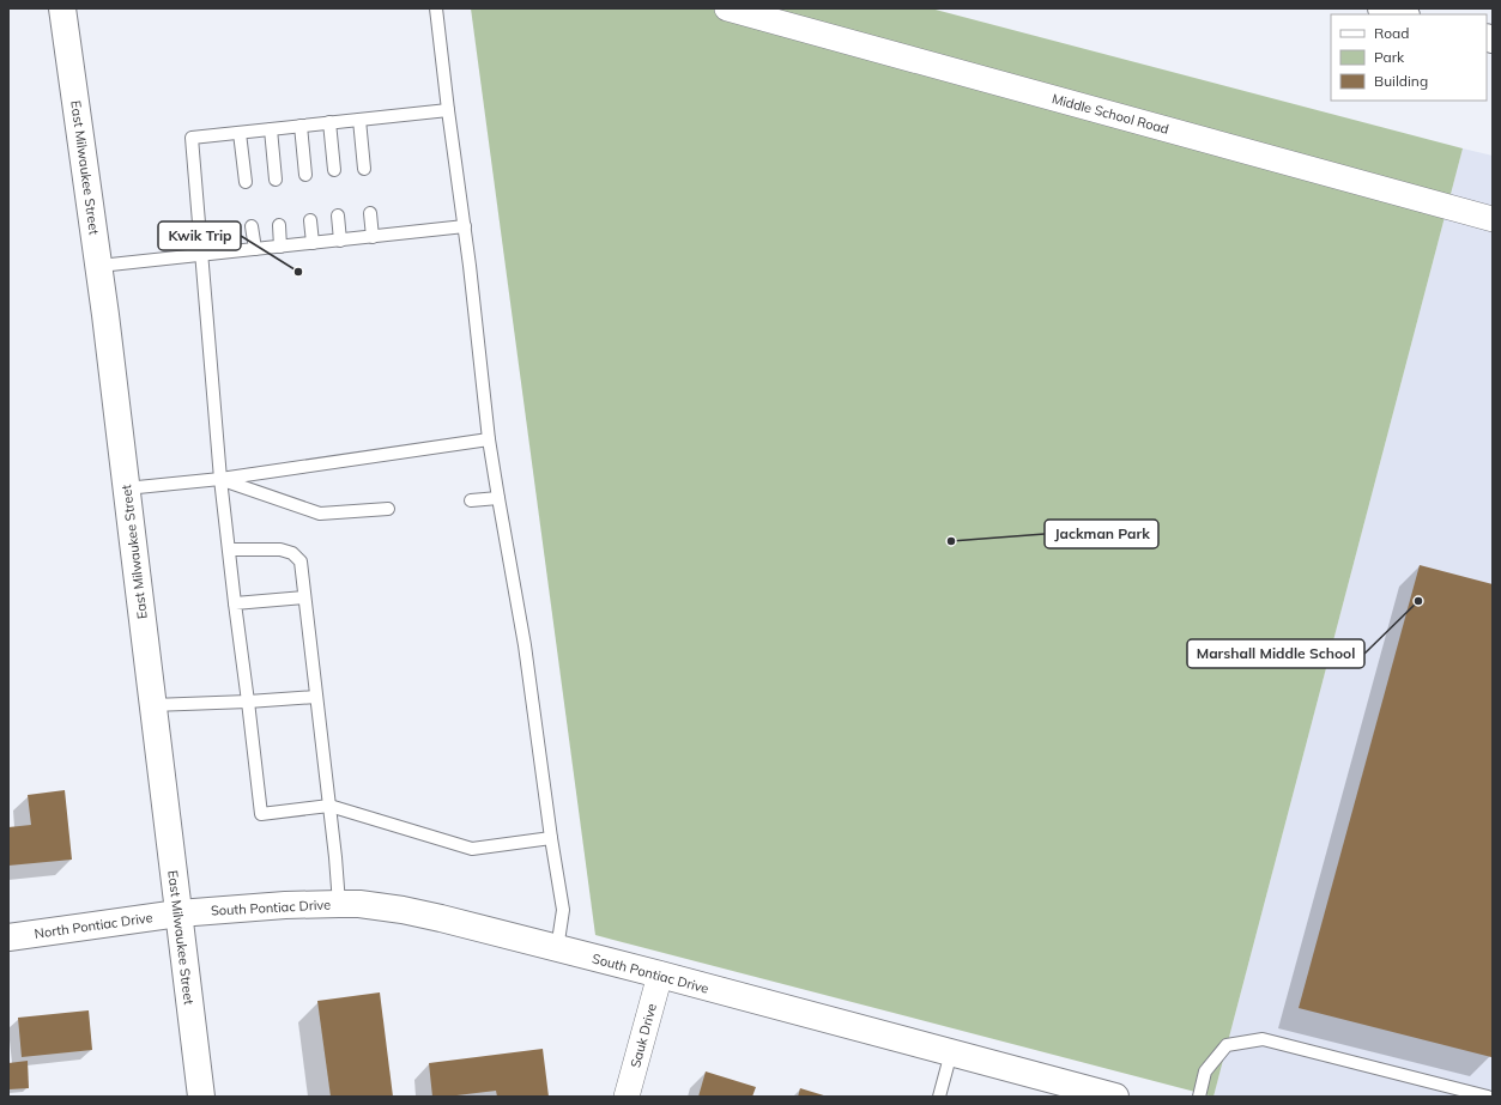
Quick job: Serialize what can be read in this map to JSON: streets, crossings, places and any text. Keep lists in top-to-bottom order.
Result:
{
  "streets": {
    "main road": ["East Milwaukee Street", "South Pontiac Drive", "North Pontiac Drive"],
    "street": ["Middle School Road", "Sauk Drive"]
  },
  "crossings": [
    ["East Milwaukee Street", "South Pontiac Drive"],
    ["East Milwaukee Street", "North Pontiac Drive"],
    ["South Pontiac Drive", "North Pontiac Drive"],
    ["South Pontiac Drive", "Sauk Drive"]
  ],
  "places": ["Kwik Trip", "Jackman Park", "Marshall Middle School"],
  "legend": ["Road", "Park", "Building"]
}
